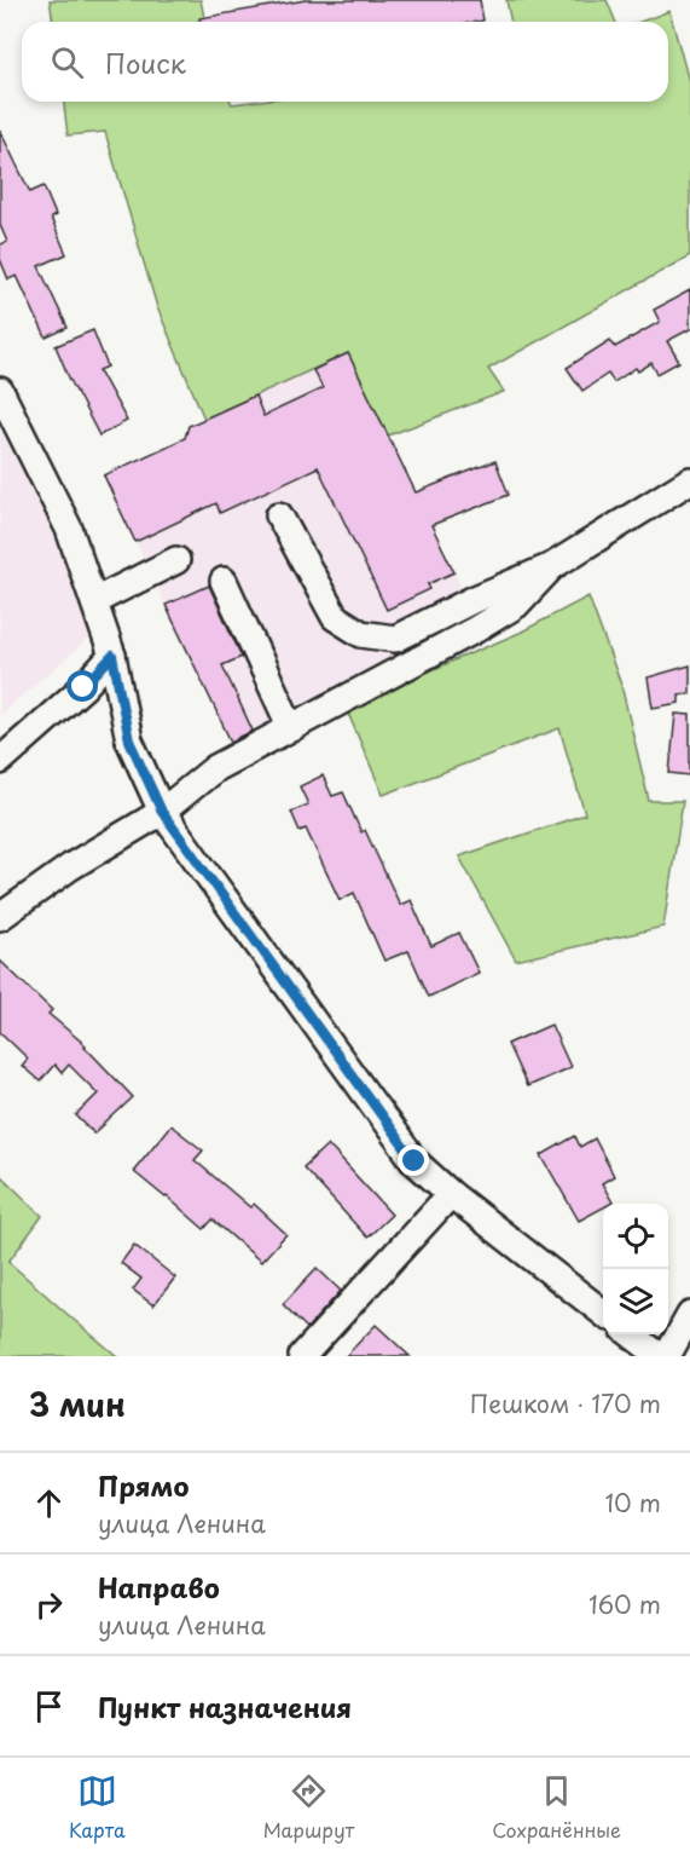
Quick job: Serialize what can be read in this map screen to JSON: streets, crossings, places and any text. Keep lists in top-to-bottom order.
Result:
{
  "page": {
    "search": "Поиск",
    "heading": ["3 мин", "Пешком · 170 m"],
    "list": [
      ["Прямо", "улица Ленина", "10 m"],
      ["Направо", "улица Ленина", "160 m"],
      "Пункт назначения"
    ],
    "nav": ["Карта", "Маршрут", "Сохранённые"]
  }
}
